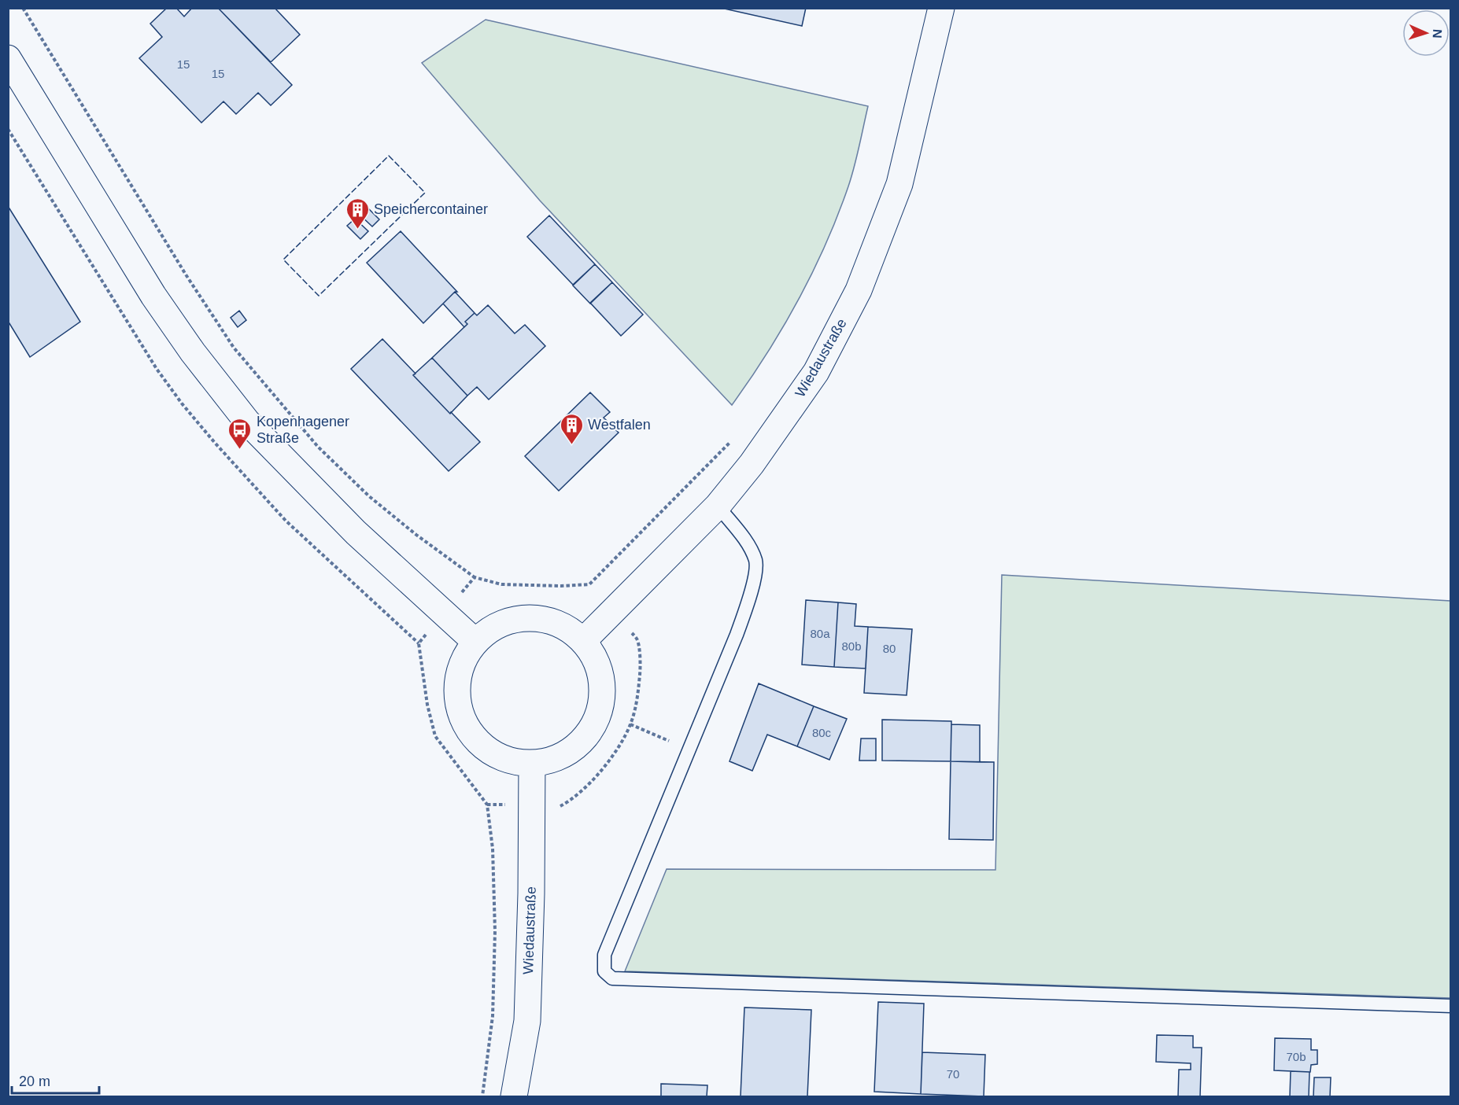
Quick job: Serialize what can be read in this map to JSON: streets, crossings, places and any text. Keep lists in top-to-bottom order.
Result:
{
  "streets": {
    "main road": ["Wiedaustraße"]
  },
  "places": {
    "building": ["Speichercontainer", "Westfalen"],
    "bus stop": ["Kopenhagener Straße"]
  },
  "house_numbers": [
    "15",
    "15",
    "80a",
    "80b",
    "80",
    "80c",
    "70b",
    "70"
  ],
  "scale_bar": "20 m",
  "north": "right"
}
